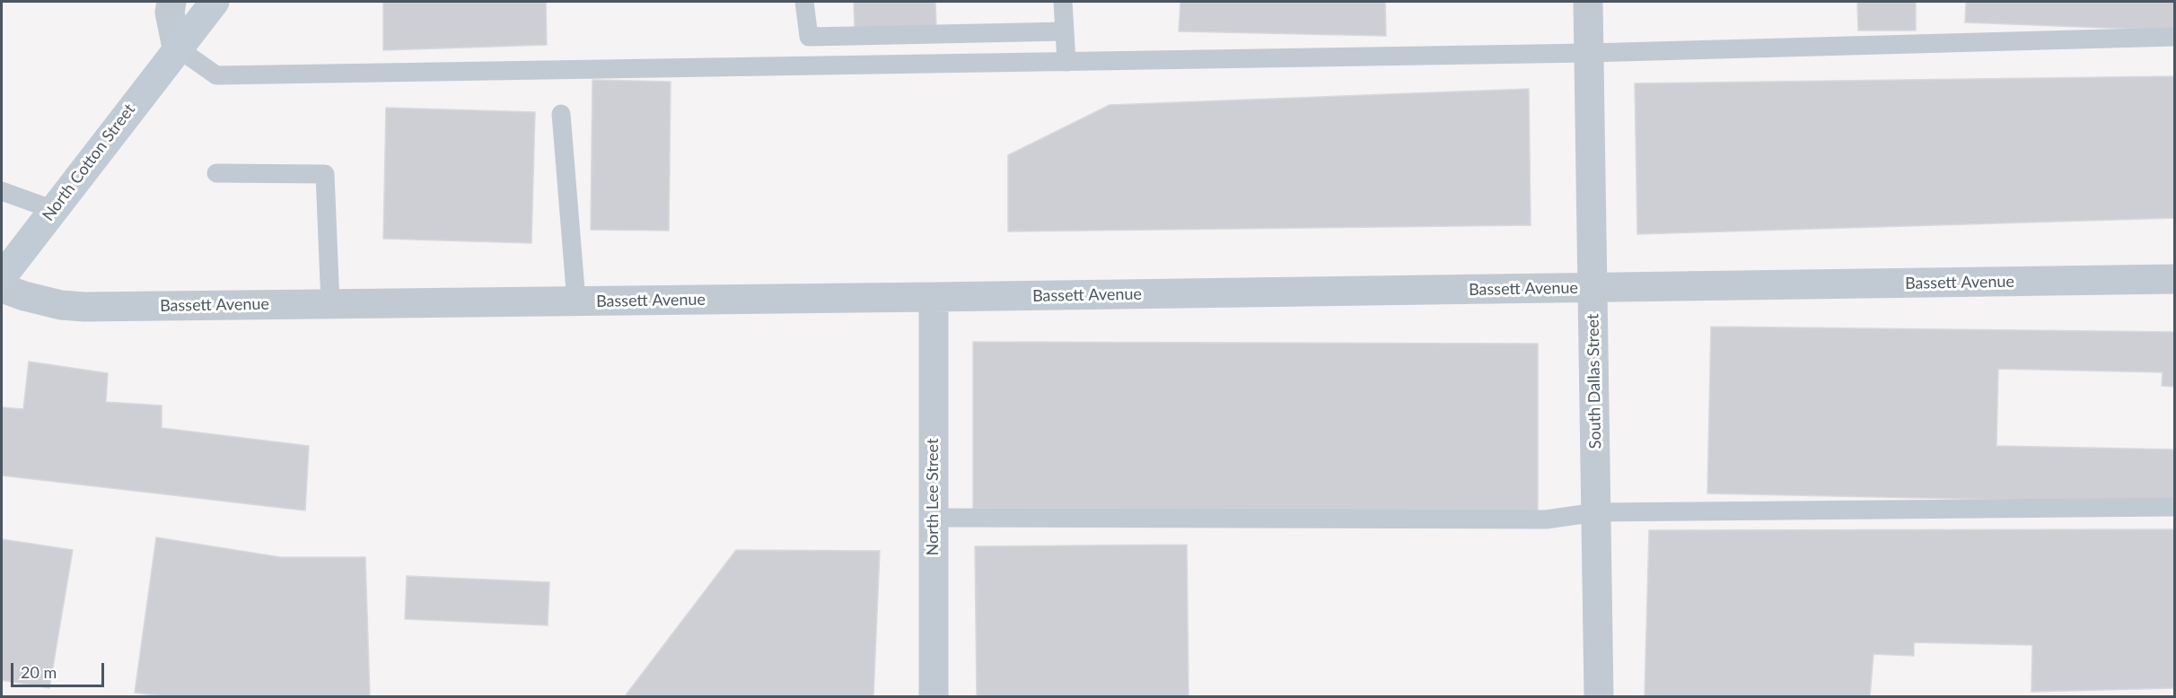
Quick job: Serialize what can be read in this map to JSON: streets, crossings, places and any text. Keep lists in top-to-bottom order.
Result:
{
  "streets": {
    "main road": ["North Cotton Street"],
    "street": ["Bassett Avenue", "South Dallas Street", "North Lee Street"]
  },
  "crossings": [
    ["Bassett Avenue", "South Dallas Street"],
    ["Bassett Avenue", "North Lee Street"]
  ],
  "scale_bar": "20 m"
}
